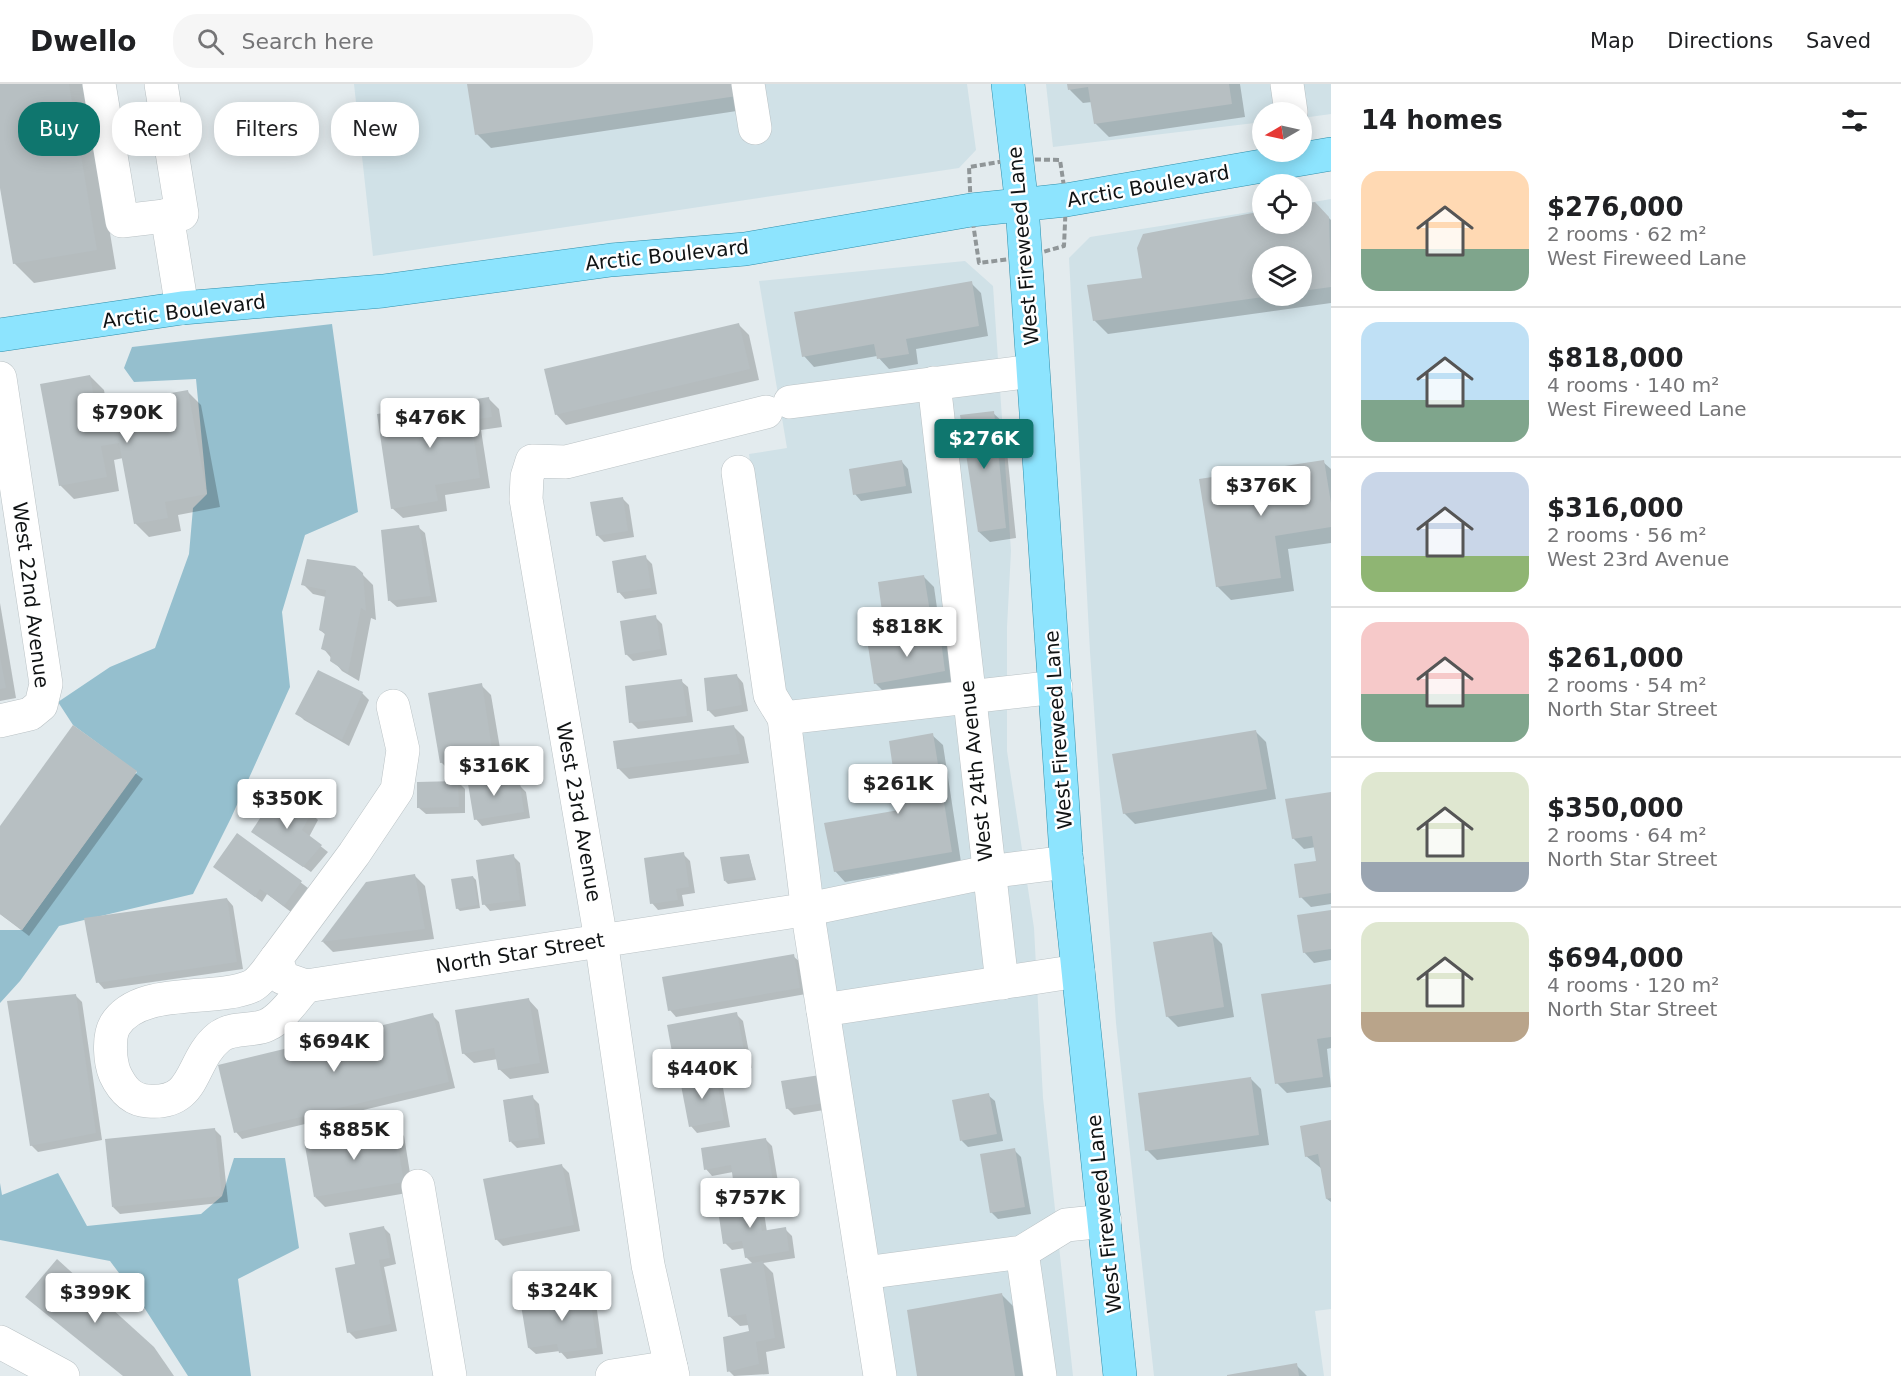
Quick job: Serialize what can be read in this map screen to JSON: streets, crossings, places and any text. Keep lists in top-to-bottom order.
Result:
{
  "streets": {
    "main road": ["Arctic Boulevard", "West Fireweed Lane"],
    "street": [
      "West 22nd Avenue",
      "West 24th Avenue",
      "West 23rd Avenue",
      "North Star Street"
    ]
  },
  "crossings": [
    ["Arctic Boulevard", "West Fireweed Lane"],
    ["West Fireweed Lane", "North Star Street"],
    ["West 24th Avenue", "West 23rd Avenue"],
    ["West 24th Avenue", "North Star Street"],
    ["West 23rd Avenue", "North Star Street"]
  ],
  "north": "left",
  "page": {
    "header": "Dwello",
    "search": "Search here",
    "nav": ["Map", "Directions", "Saved"],
    "heading": "14 homes",
    "chip": [
      "Buy",
      "Rent",
      "Filters",
      "New"
    ],
    "list": [
      {
        "name": "$276,000",
        "note": "2 rooms · 62 m² · West Fireweed Lane"
      },
      {
        "name": "$818,000",
        "note": "4 rooms · 140 m² · West Fireweed Lane"
      },
      {
        "name": "$316,000",
        "note": "2 rooms · 56 m² · West 23rd Avenue"
      },
      {
        "name": "$261,000",
        "note": "2 rooms · 54 m² · North Star Street"
      },
      {
        "name": "$350,000",
        "note": "2 rooms · 64 m² · North Star Street"
      },
      {
        "name": "$694,000",
        "note": "4 rooms · 120 m² · North Star Street"
      }
    ],
    "price": [
      "$790K",
      "$476K",
      "$276K",
      "$376K",
      "$818K",
      "$316K",
      "$261K",
      "$350K",
      "$694K",
      "$440K",
      "$885K",
      "$757K",
      "$324K",
      "$399K"
    ]
  }
}
